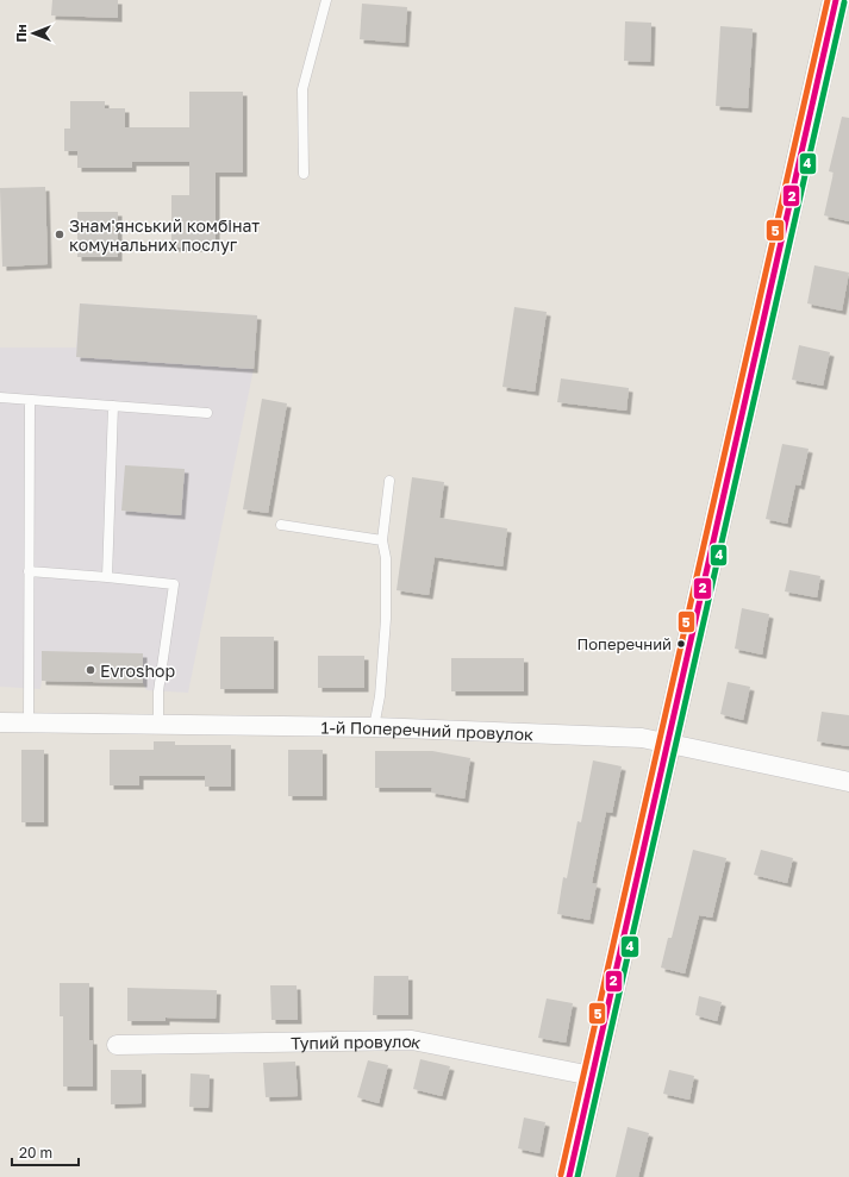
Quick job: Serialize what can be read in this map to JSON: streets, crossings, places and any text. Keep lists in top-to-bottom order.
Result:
{
  "streets": {
    "street": ["1-й Поперечний провулок", "Тупий провулок"]
  },
  "places": ["Знам'янський комбінат комунальних послуг", "Поперечний", "Evroshop"],
  "lines": ["transit line 2", "transit line 5", "transit line 4"],
  "scale_bar": "20 m",
  "north": "left"
}
